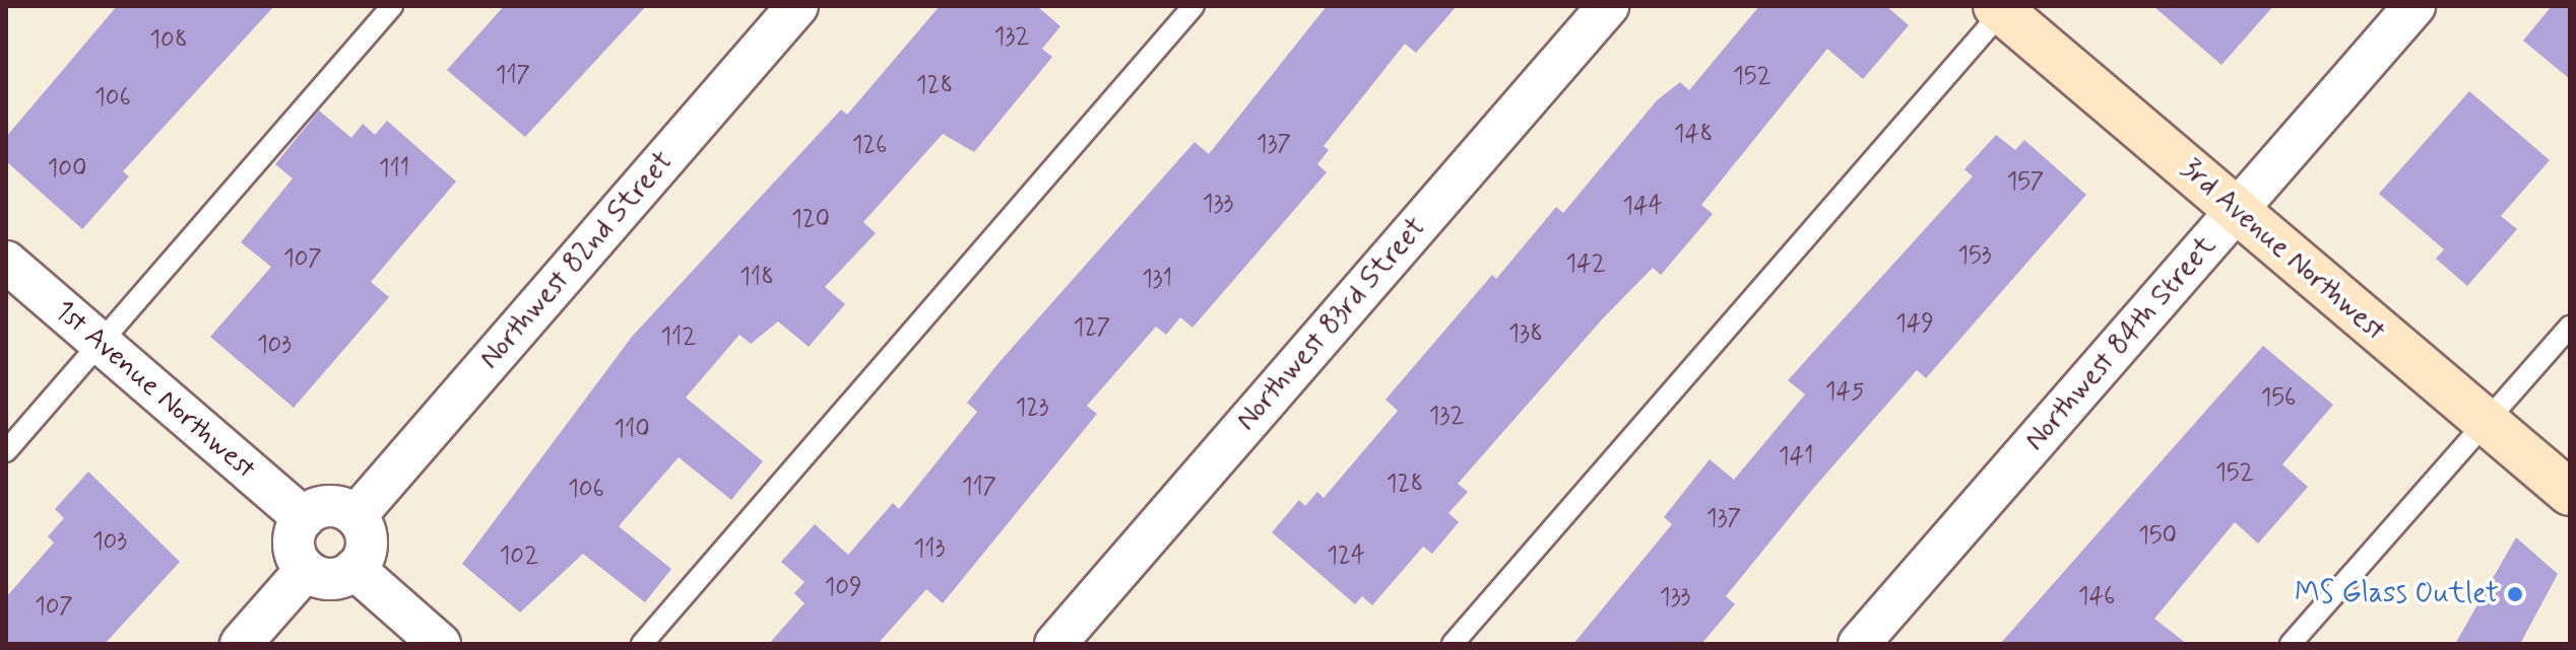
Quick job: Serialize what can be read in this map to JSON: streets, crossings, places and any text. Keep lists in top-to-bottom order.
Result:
{
  "streets": {
    "street": [
      "3rd Avenue Northwest",
      "Northwest 82nd Street",
      "Northwest 83rd Street",
      "Northwest 84th Street",
      "1st Avenue Northwest"
    ]
  },
  "crossings": [
    ["3rd Avenue Northwest", "Northwest 84th Street"],
    ["Northwest 82nd Street", "1st Avenue Northwest"]
  ],
  "places": ["MS Glass Outlet"],
  "house_numbers": [
    "132",
    "108",
    "117",
    "152",
    "128",
    "106",
    "148",
    "137",
    "126",
    "100",
    "111",
    "157",
    "133",
    "144",
    "120",
    "153",
    "107",
    "142",
    "118",
    "131",
    "149",
    "127",
    "138",
    "112",
    "103",
    "145",
    "156",
    "123",
    "132",
    "110",
    "141",
    "152",
    "128",
    "117",
    "106",
    "137",
    "150",
    "103",
    "113",
    "102",
    "124",
    "109",
    "146",
    "133",
    "107"
  ]
}
